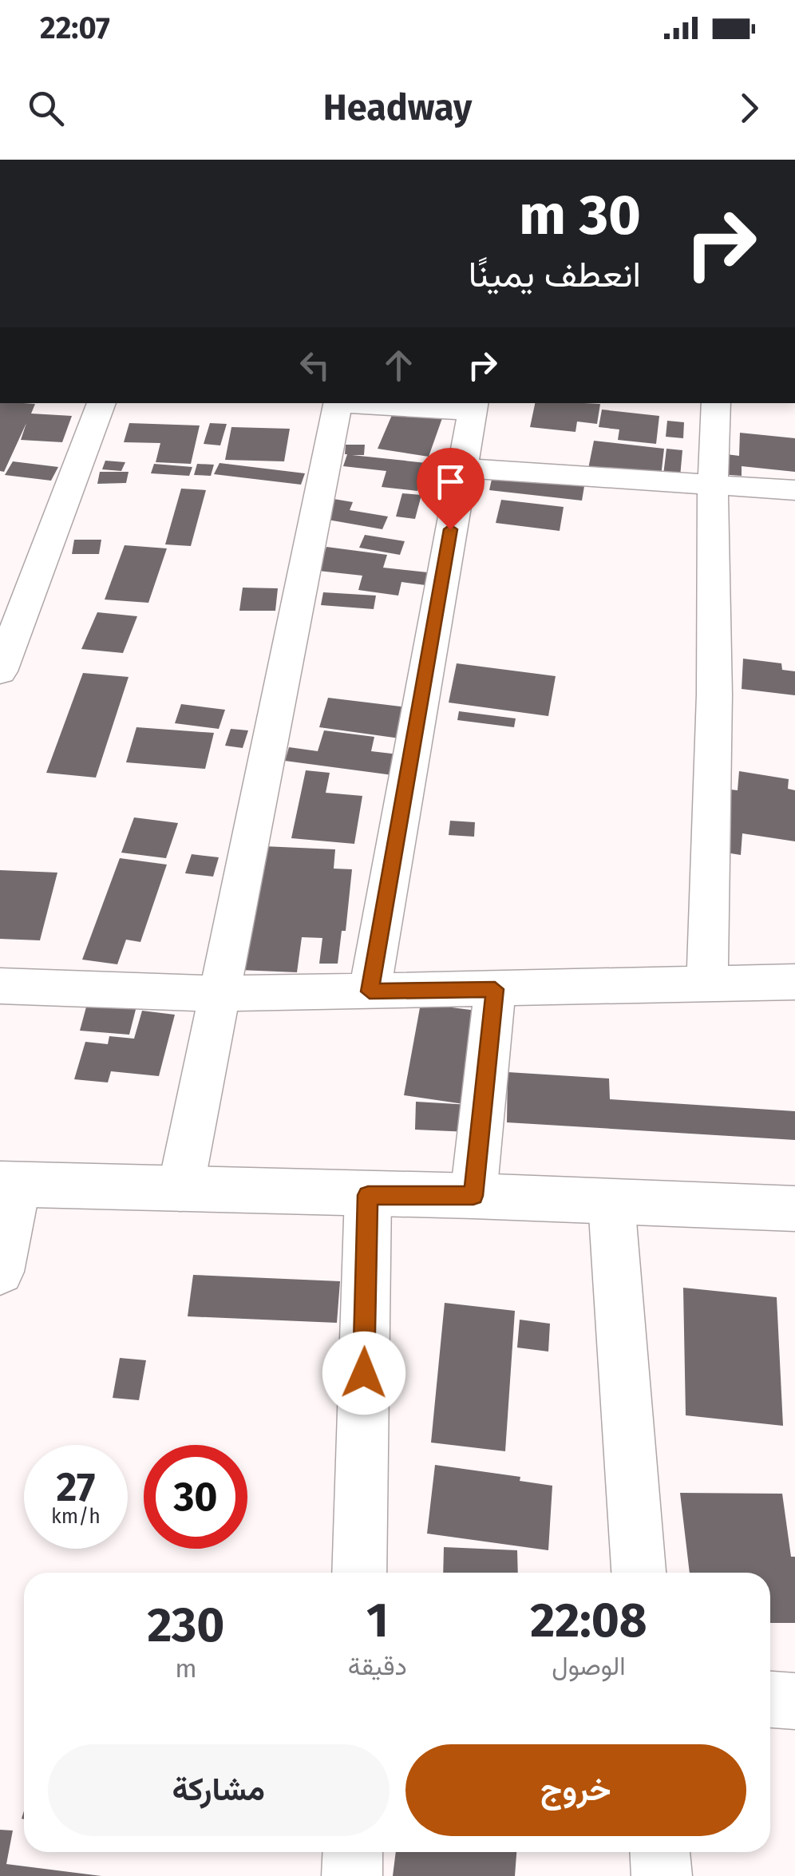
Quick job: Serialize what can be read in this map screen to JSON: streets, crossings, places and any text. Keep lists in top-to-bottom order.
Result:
{
  "page": {
    "status": "22:07",
    "header": "Headway",
    "turn": ["30 m", "انعطف يمينًا"],
    "speed": "27 km/h",
    "limit": "30",
    "eta": [
      "22:08",
      "الوصول",
      "1",
      "دقيقة",
      "230",
      "m"
    ],
    "buttons": ["خروج", "مشاركة"]
  }
}
